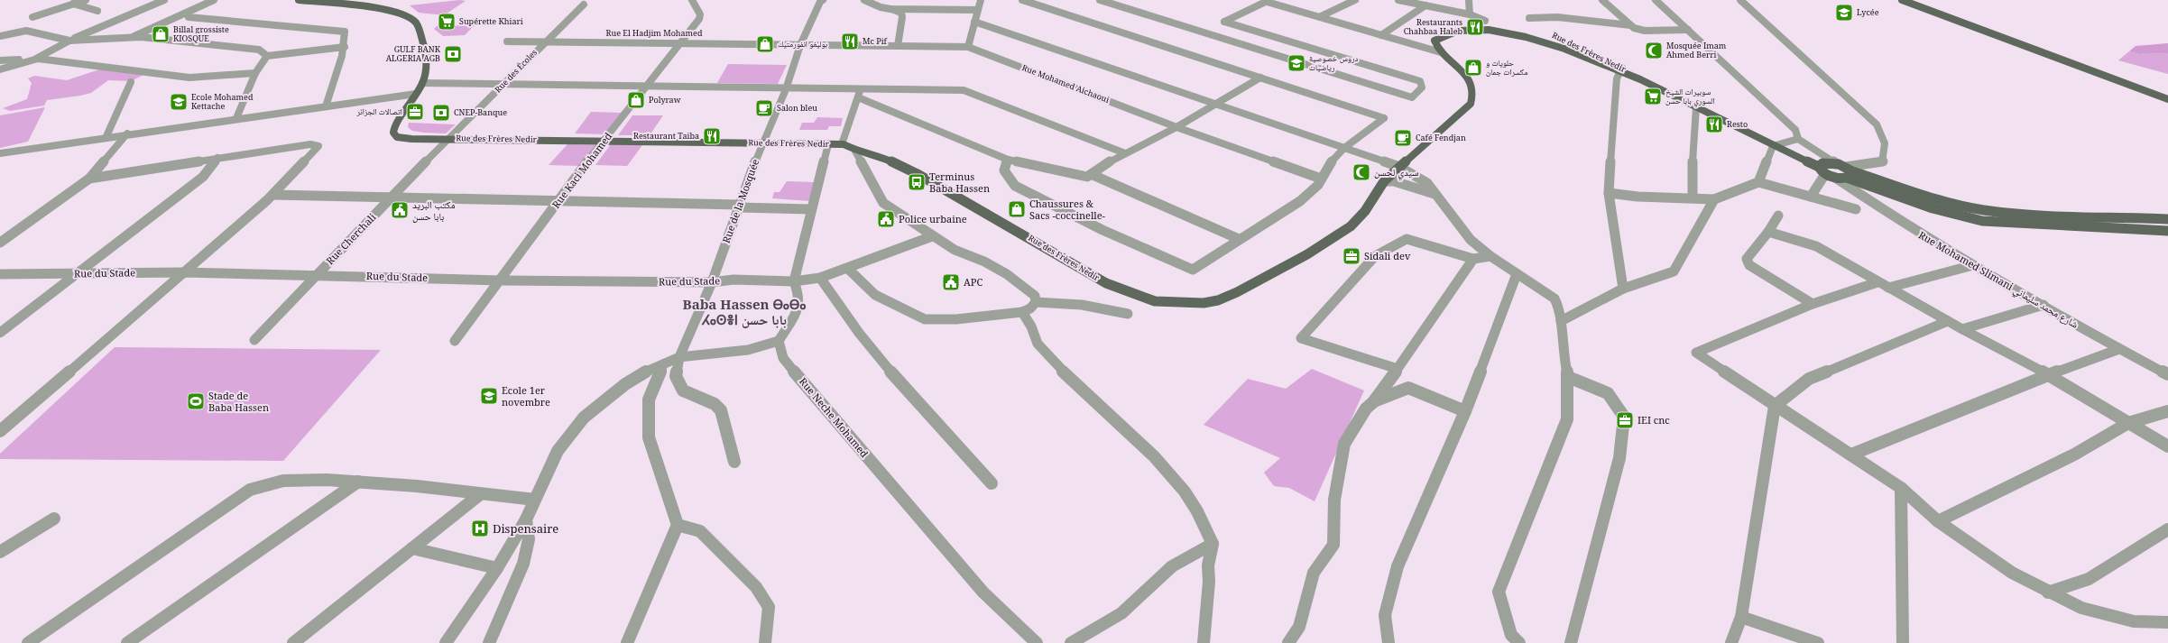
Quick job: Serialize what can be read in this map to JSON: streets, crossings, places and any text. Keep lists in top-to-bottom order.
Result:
{
  "streets": {
    "main road": ["Rue des Frères Nedir"],
    "street": [
      "Rue El Hadjim Mohamed",
      "Rue des Écoles",
      "Rue Mohamed Aichaoui",
      "Rue Kaci Mohamed",
      "Rue de la Mosquée",
      "Rue Cherchali",
      "Rue du Stade",
      "Rue Mohamed Slimani شارع محمد سليماني",
      "Rue Neche Mohamed"
    ]
  },
  "crossings": [
    ["Rue El Hadjim Mohamed", "Rue des Écoles"],
    ["Rue El Hadjim Mohamed", "Rue Mohamed Aichaoui"],
    ["Rue El Hadjim Mohamed", "Rue Kaci Mohamed"],
    ["Rue El Hadjim Mohamed", "Rue de la Mosquée"],
    ["Rue des Frères Nedir", "Rue des Écoles"],
    ["Rue des Frères Nedir", "Rue Kaci Mohamed"],
    ["Rue des Frères Nedir", "Rue de la Mosquée"],
    ["Rue des Frères Nedir", "Rue Cherchali"],
    ["Rue des Écoles", "Rue Cherchali"],
    ["Rue Mohamed Aichaoui", "Rue de la Mosquée"],
    ["Rue Kaci Mohamed", "Rue du Stade"],
    ["Rue de la Mosquée", "Rue du Stade"],
    ["Rue Cherchali", "Rue du Stade"]
  ],
  "districts": ["Baba Hassen ⴱⴰⴱⴰ ⵃⴰⵙⴻⵏ بابا حسن"],
  "places": {
    "school or university": [
      "Lycée",
      "دروس خصوصية رياضيات",
      "Ecole Mohamed Kettache",
      "Ecole 1er novembre"
    ],
    "supermarket": ["Supérette Khiari", "سوبيرات الشيخ السوري بابا حسن"],
    "restaurant": [
      "Restaurants Chahbaa Haleb",
      "Mc Pif",
      "Resto",
      "Restaurant Taiba"
    ],
    "shop": [
      "Billal grossiste KIOSQUE",
      "بوليغو انفورمتيك",
      "حلويات و مكسرات جمان",
      "Polyraw",
      "Chaussures & Sacs -coccinelle-"
    ],
    "mosque": ["Mosquée Imam Ahmed Berri", "سيدي لحسن"],
    "bank": ["GULF BANK ALGERIA AGB", "CNEP-Banque"],
    "cafe": ["Salon bleu", "Café Fendjan"],
    "office": ["اتصالات الجزائر", "Sidali dev", "IEI cnc"],
    "bus stop": ["Terminus Baba Hassen"],
    "public building": ["مكتب البريد بابا حسن", "Police urbaine", "APC"],
    "sports": ["Stade de Baba Hassen"],
    "hospital": ["Dispensaire"]
  }
}
